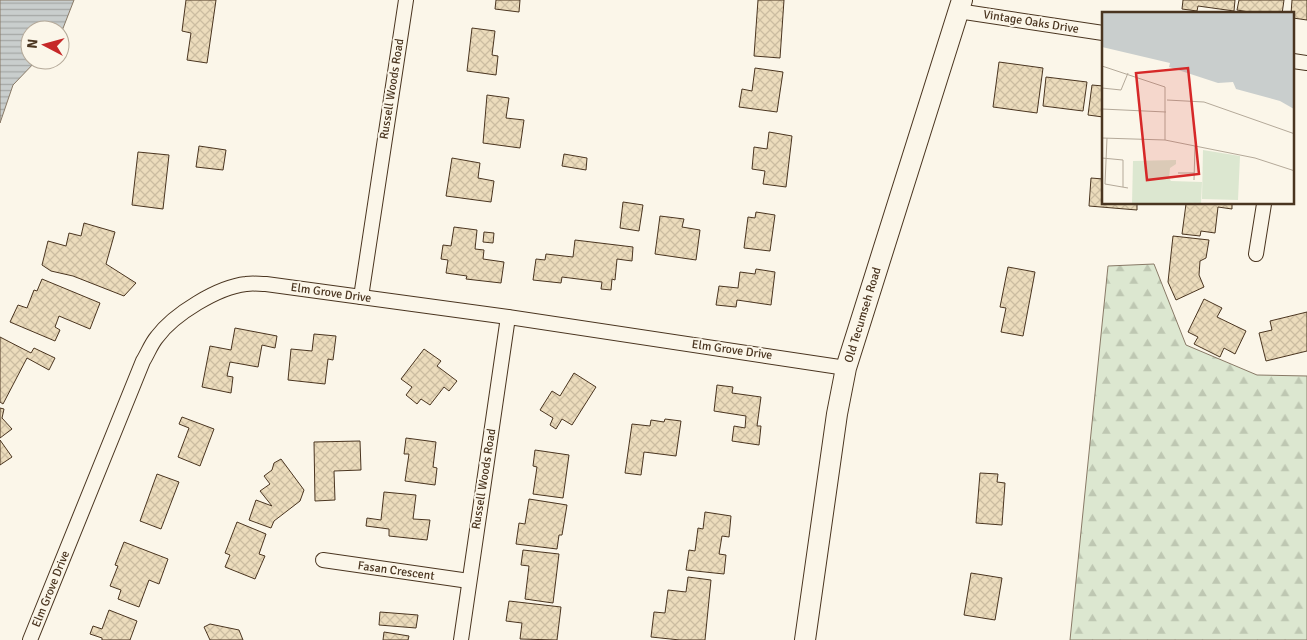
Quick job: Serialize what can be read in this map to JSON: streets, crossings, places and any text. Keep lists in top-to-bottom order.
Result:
{
  "streets": {
    "main road": ["Old Tecumseh Road"],
    "street": [
      "Vintage Oaks Drive",
      "Russell Woods Road",
      "Elm Grove Drive",
      "Fasan Crescent"
    ]
  },
  "crossings": [
    ["Vintage Oaks Drive", "Old Tecumseh Road"],
    ["Russell Woods Road", "Elm Grove Drive"],
    ["Russell Woods Road", "Fasan Crescent"],
    ["Elm Grove Drive", "Old Tecumseh Road"]
  ],
  "north": "left"
}
